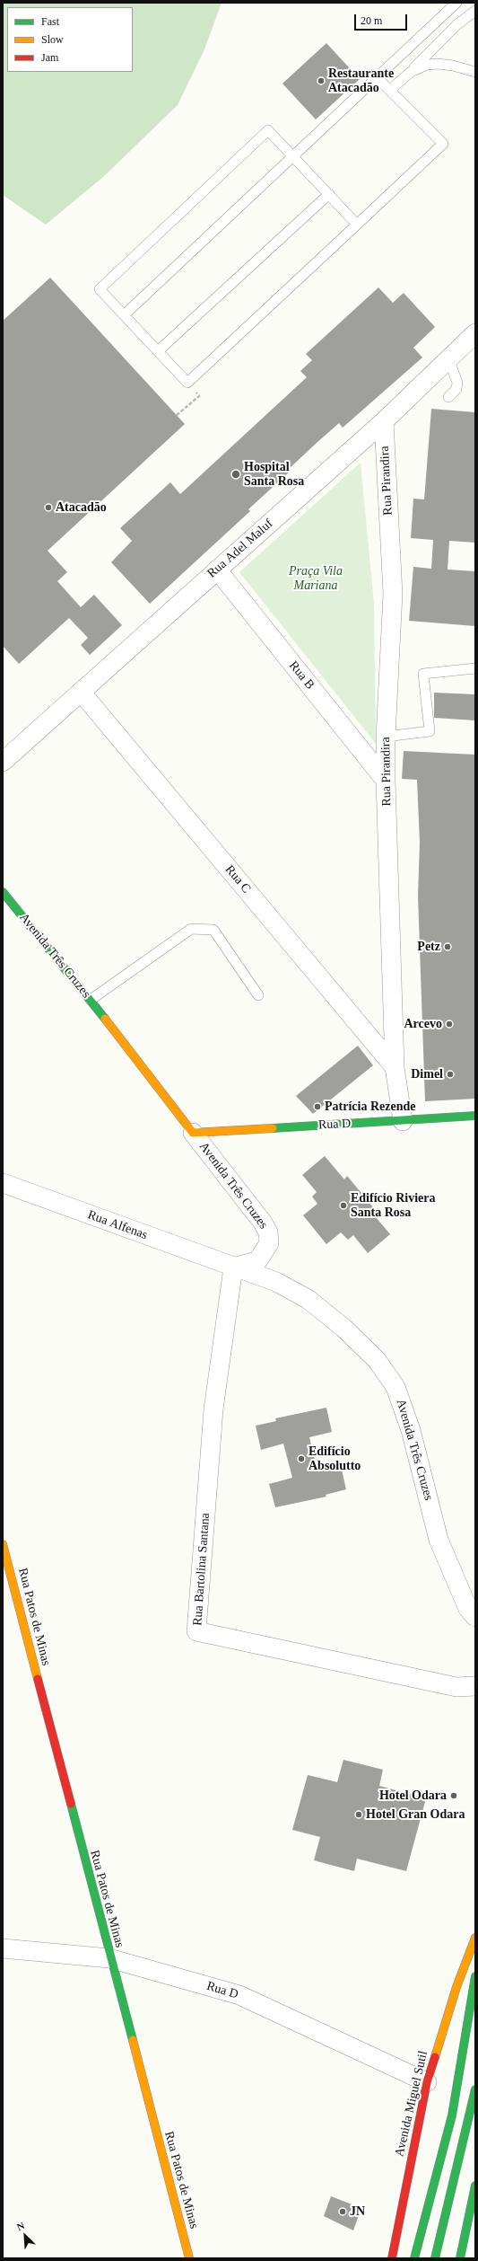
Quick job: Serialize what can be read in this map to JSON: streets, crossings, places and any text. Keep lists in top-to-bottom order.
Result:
{
  "streets": {
    "main road": [
      "Avenida Três Cruzes",
      "Rua D",
      "Rua Patos de Minas",
      "Avenida Miguel Sutil"
    ],
    "street": [
      "Rua Pirandira",
      "Rua Adel Maluf",
      "Rua B",
      "Rua C",
      "Rua Alfenas",
      "Rua Bartolina Santana"
    ]
  },
  "crossings": [
    ["Rua Pirandira", "Rua Adel Maluf"],
    ["Rua Pirandira", "Rua B"],
    ["Rua Pirandira", "Rua C"],
    ["Rua Pirandira", "Rua D"],
    ["Rua Adel Maluf", "Rua B"],
    ["Rua Adel Maluf", "Rua C"],
    ["Avenida Três Cruzes", "Rua D"],
    ["Avenida Três Cruzes", "Rua Alfenas"],
    ["Avenida Três Cruzes", "Rua Bartolina Santana"],
    ["Rua D", "Rua Patos de Minas"],
    ["Rua D", "Avenida Miguel Sutil"],
    ["Rua Alfenas", "Rua Bartolina Santana"]
  ],
  "parks": ["Praça Vila Mariana"],
  "places": [
    "Restaurante Atacadão",
    "Hospital Santa Rosa",
    "Atacadão",
    "Petz",
    "Arcevo",
    "Dimel",
    "Patrícia Rezende",
    "Edifício Riviera Santa Rosa",
    "Edifício Absolutto",
    "Hotel Odara",
    "Hotel Gran Odara",
    "JN"
  ],
  "legend": ["Fast", "Slow", "Jam"],
  "scale_bar": "20 m",
  "north": "top left"
}
